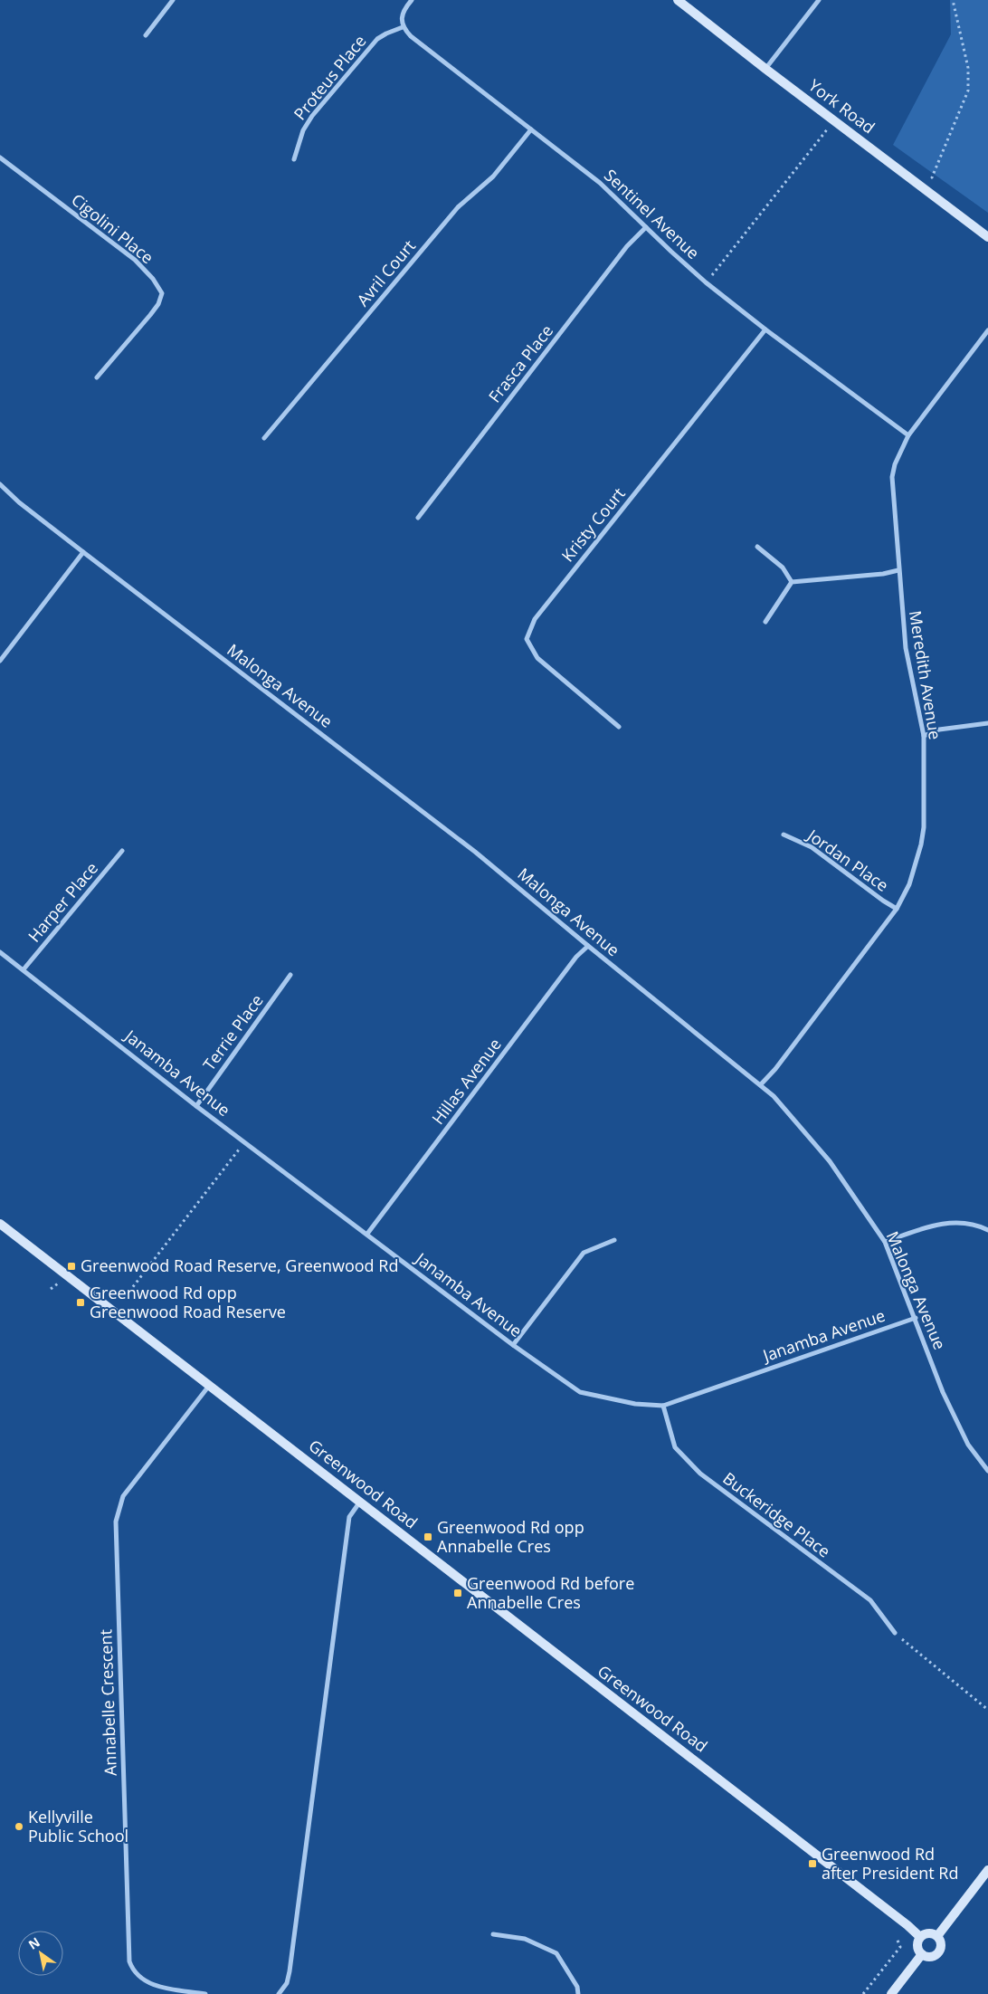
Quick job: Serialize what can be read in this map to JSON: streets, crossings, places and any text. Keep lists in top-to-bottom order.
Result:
{
  "streets": {
    "street": [
      "Proteus Place",
      "York Road",
      "Sentinel Avenue",
      "Cigolini Place",
      "Avril Court",
      "Frasca Place",
      "Kristy Court",
      "Meredith Avenue",
      "Malonga Avenue",
      "Jordan Place",
      "Harper Place",
      "Terrie Place",
      "Janamba Avenue",
      "Hillas Avenue",
      "Greenwood Road",
      "Buckeridge Place",
      "Annabelle Crescent"
    ]
  },
  "crossings": [
    ["Proteus Place", "Sentinel Avenue"],
    ["Sentinel Avenue", "Avril Court"],
    ["Sentinel Avenue", "Frasca Place"],
    ["Sentinel Avenue", "Kristy Court"],
    ["Sentinel Avenue", "Meredith Avenue"],
    ["Meredith Avenue", "Malonga Avenue"],
    ["Meredith Avenue", "Jordan Place"],
    ["Malonga Avenue", "Janamba Avenue"],
    ["Malonga Avenue", "Hillas Avenue"],
    ["Harper Place", "Janamba Avenue"],
    ["Terrie Place", "Janamba Avenue"],
    ["Janamba Avenue", "Hillas Avenue"],
    ["Janamba Avenue", "Buckeridge Place"],
    ["Greenwood Road", "Annabelle Crescent"]
  ],
  "places": {
    "transit": [
      "Greenwood Road Reserve, Greenwood Rd",
      "Greenwood Rd opp Greenwood Road Reserve",
      "Greenwood Rd opp Annabelle Cres",
      "Greenwood Rd before Annabelle Cres",
      "Greenwood Rd after President Rd"
    ],
    "other": ["Kellyville Public School"]
  },
  "north": "top left"
}
